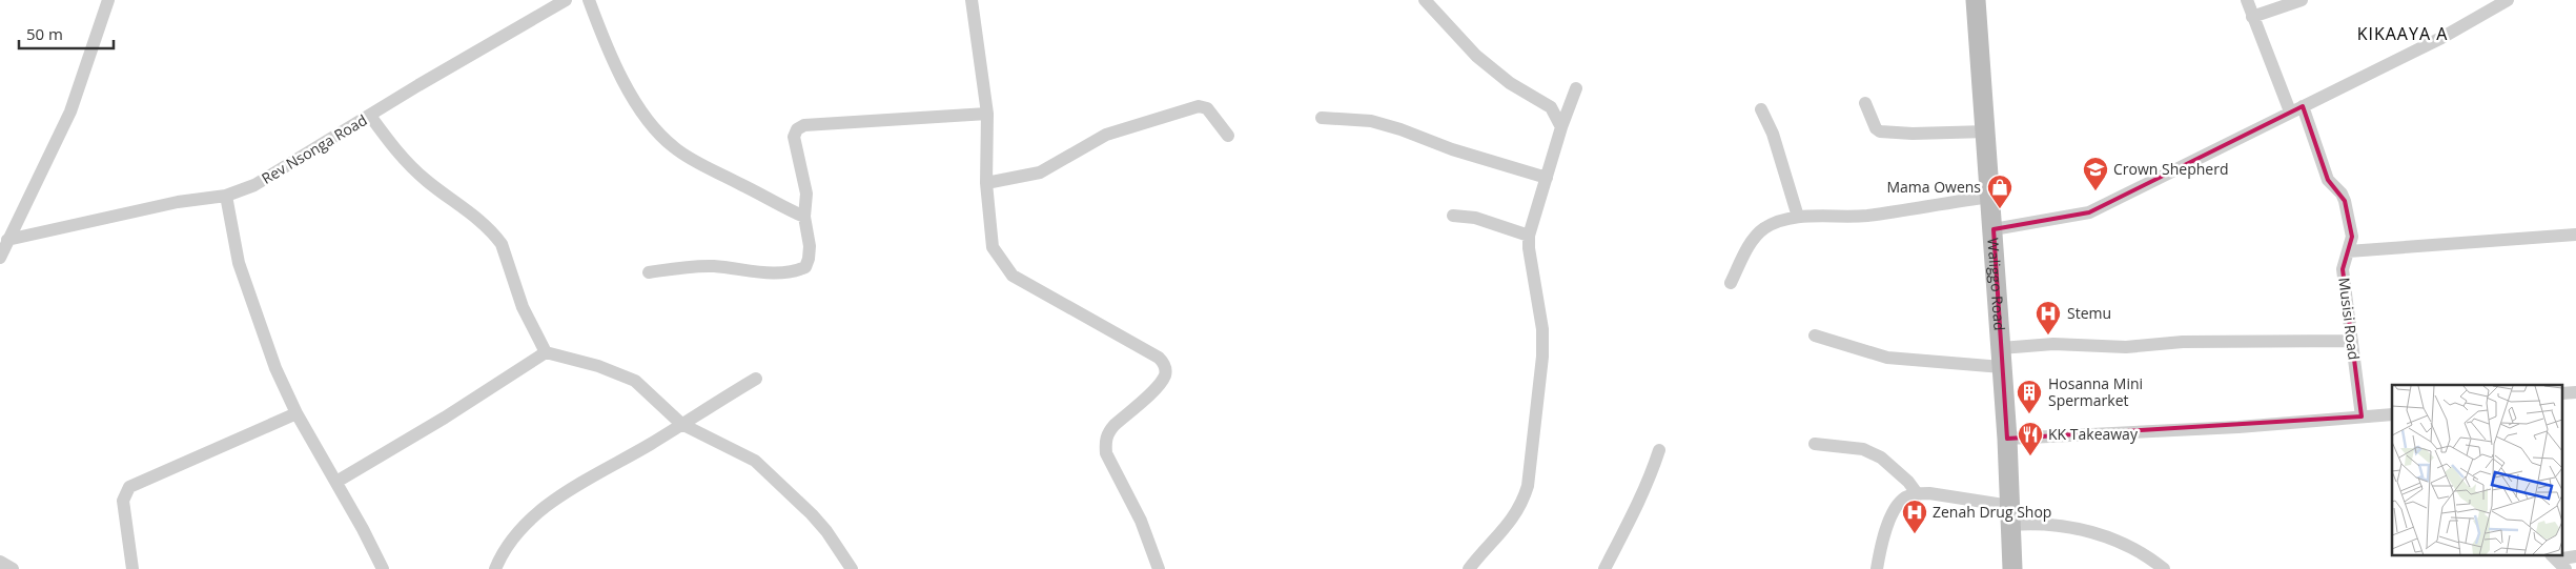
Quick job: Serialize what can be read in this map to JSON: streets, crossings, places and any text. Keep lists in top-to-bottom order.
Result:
{
  "streets": {
    "street": ["Rev Nsonga Road", "Waliggo Road", "Musisi Road"]
  },
  "districts": ["KIKAAYA A"],
  "places": {
    "school or university": ["Crown Shepherd"],
    "shop": ["Mama Owens"],
    "hospital": ["Stemu", "Zenah Drug Shop"],
    "building": ["Hosanna Mini Spermarket"],
    "restaurant": ["KK Takeaway"]
  },
  "scale_bar": "50 m"
}
